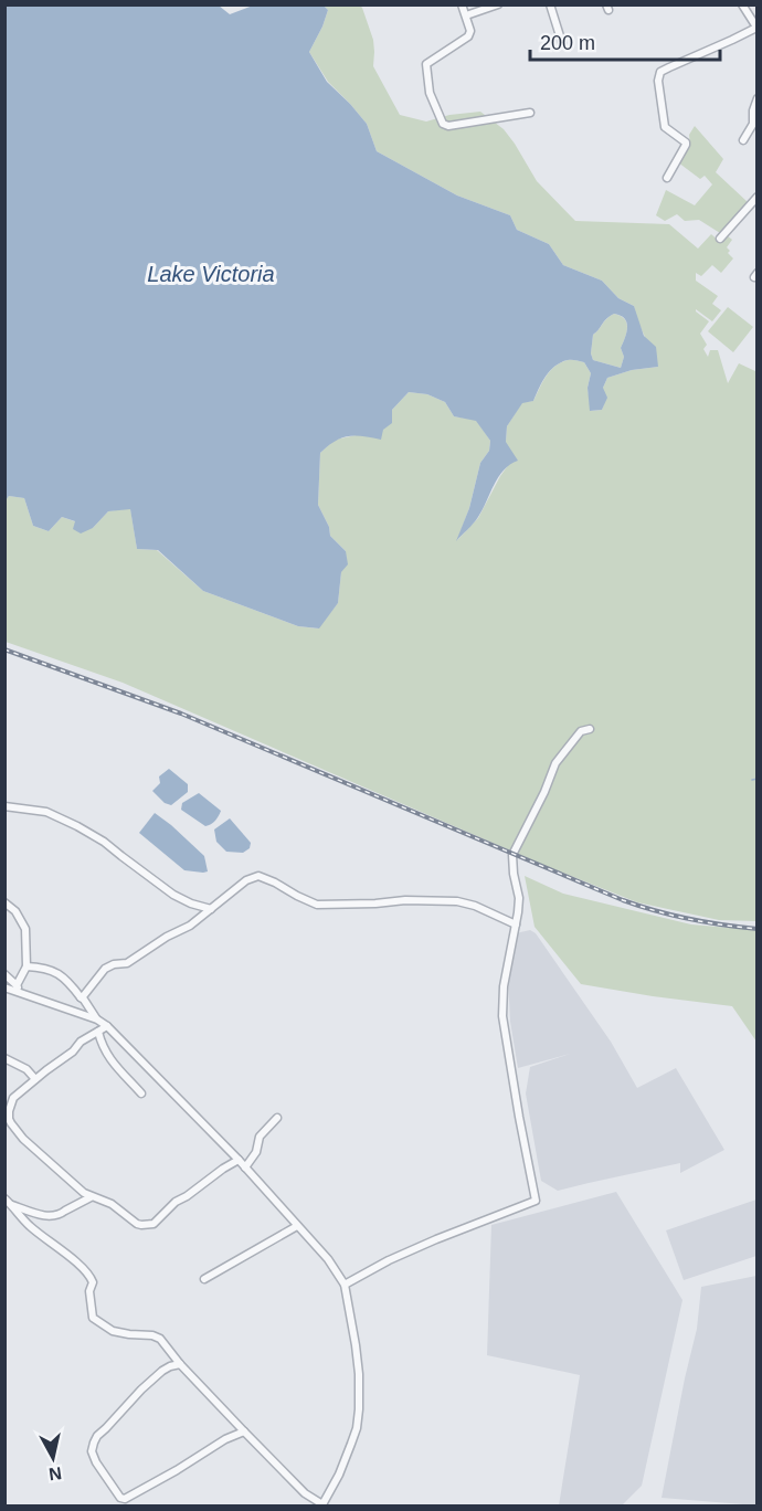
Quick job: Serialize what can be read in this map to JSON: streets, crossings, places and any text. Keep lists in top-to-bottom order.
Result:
{
  "water": ["Lake Victoria"],
  "scale_bar": "200 m",
  "north": "bottom"
}
